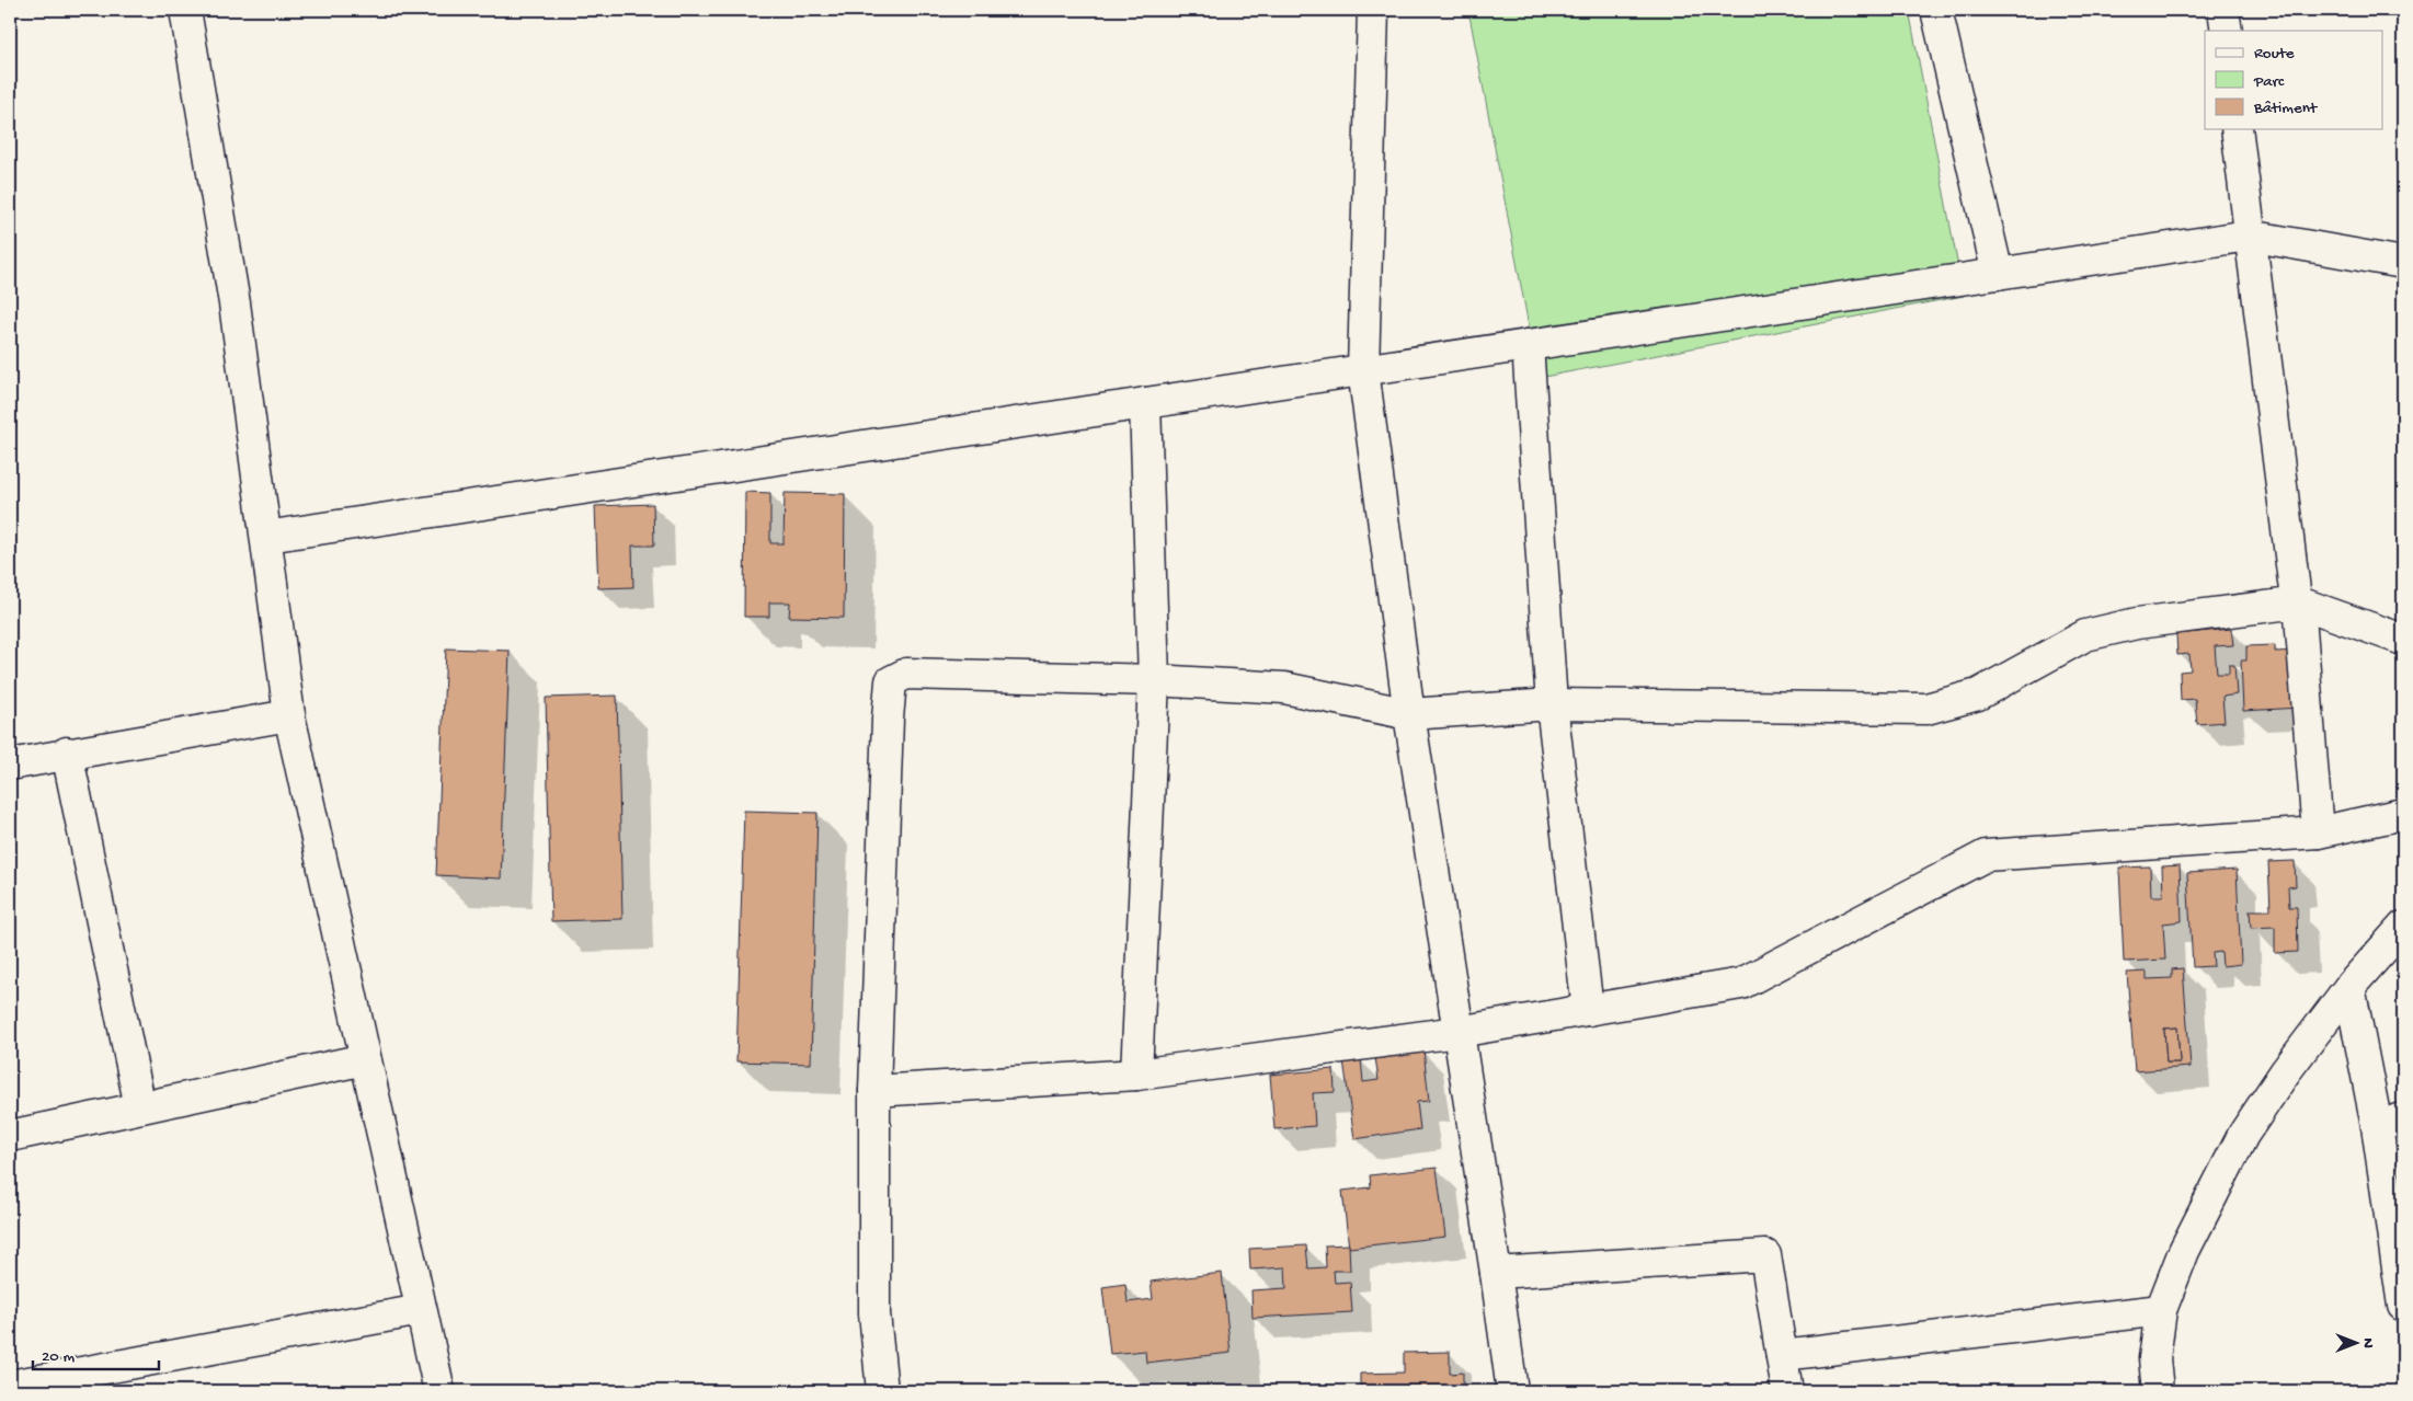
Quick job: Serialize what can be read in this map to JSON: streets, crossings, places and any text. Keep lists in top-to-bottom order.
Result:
{
  "legend": ["Route", "Parc", "Bâtiment"],
  "scale_bar": "20 m",
  "north": "right"
}
